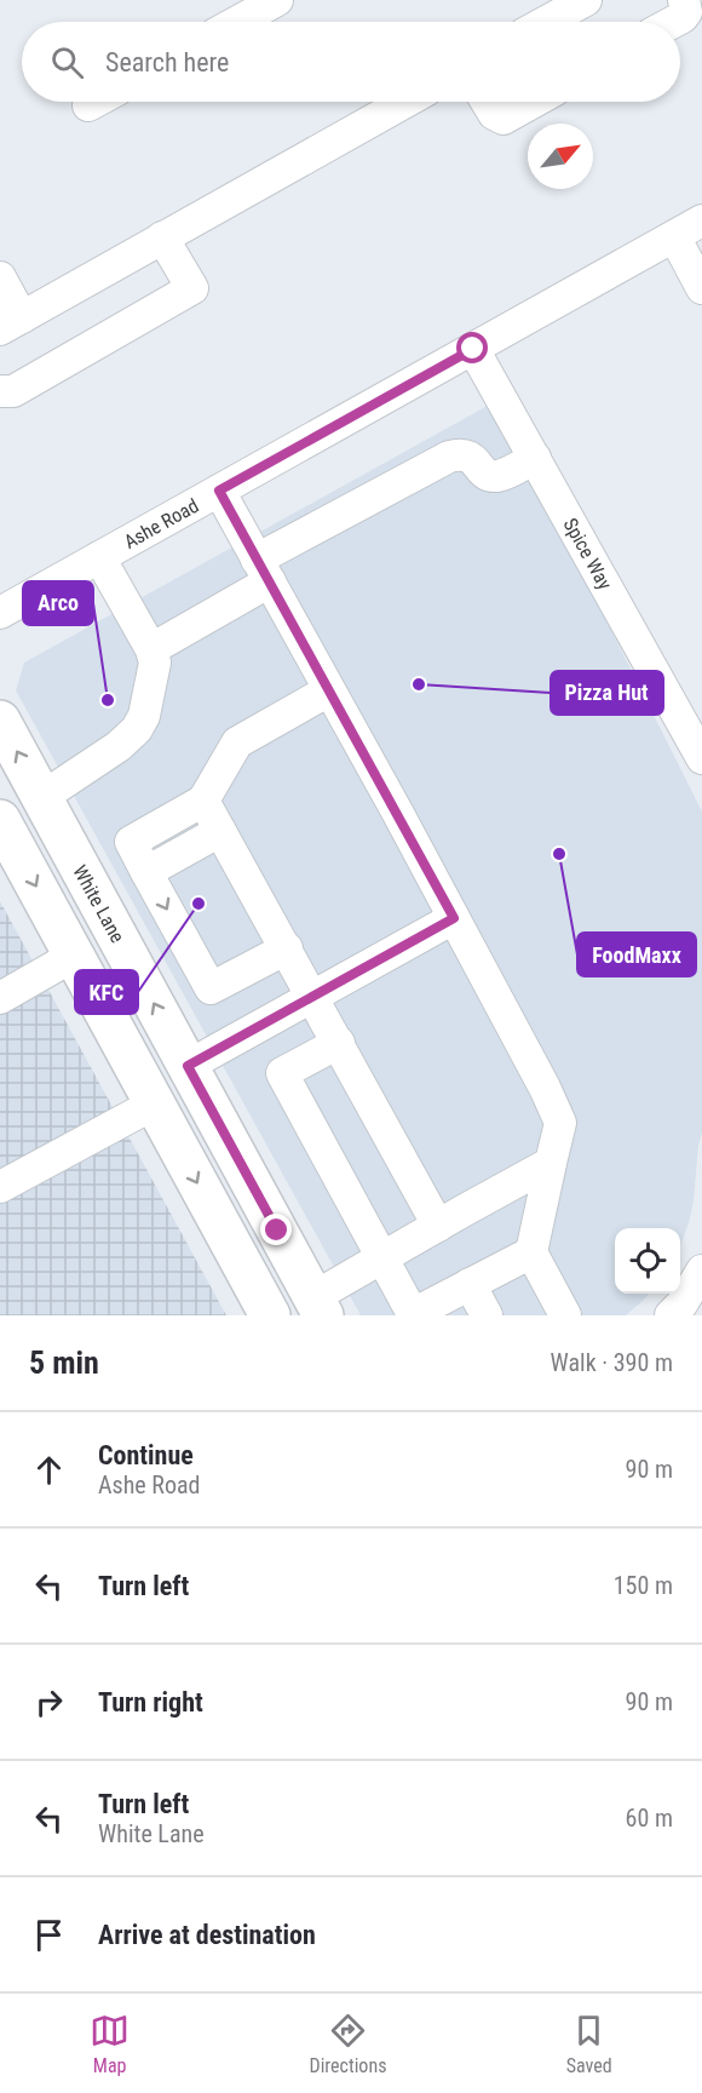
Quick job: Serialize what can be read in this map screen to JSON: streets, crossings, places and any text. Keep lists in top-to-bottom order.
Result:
{
  "streets": {
    "main road": ["White Lane"],
    "street": ["Ashe Road", "Spice Way"]
  },
  "crossings": [
    ["Ashe Road", "Spice Way"]
  ],
  "places": [
    "Pizza Hut",
    "Arco",
    "FoodMaxx",
    "KFC"
  ],
  "north": "top right",
  "page": {
    "search": "Search here",
    "heading": ["5 min", "Walk · 390 m"],
    "list": [
      ["Continue", "Ashe Road", "90 m"],
      ["Turn left", "150 m"],
      ["Turn right", "90 m"],
      ["Turn left", "White Lane", "60 m"],
      "Arrive at destination"
    ],
    "nav": ["Map", "Directions", "Saved"]
  }
}
